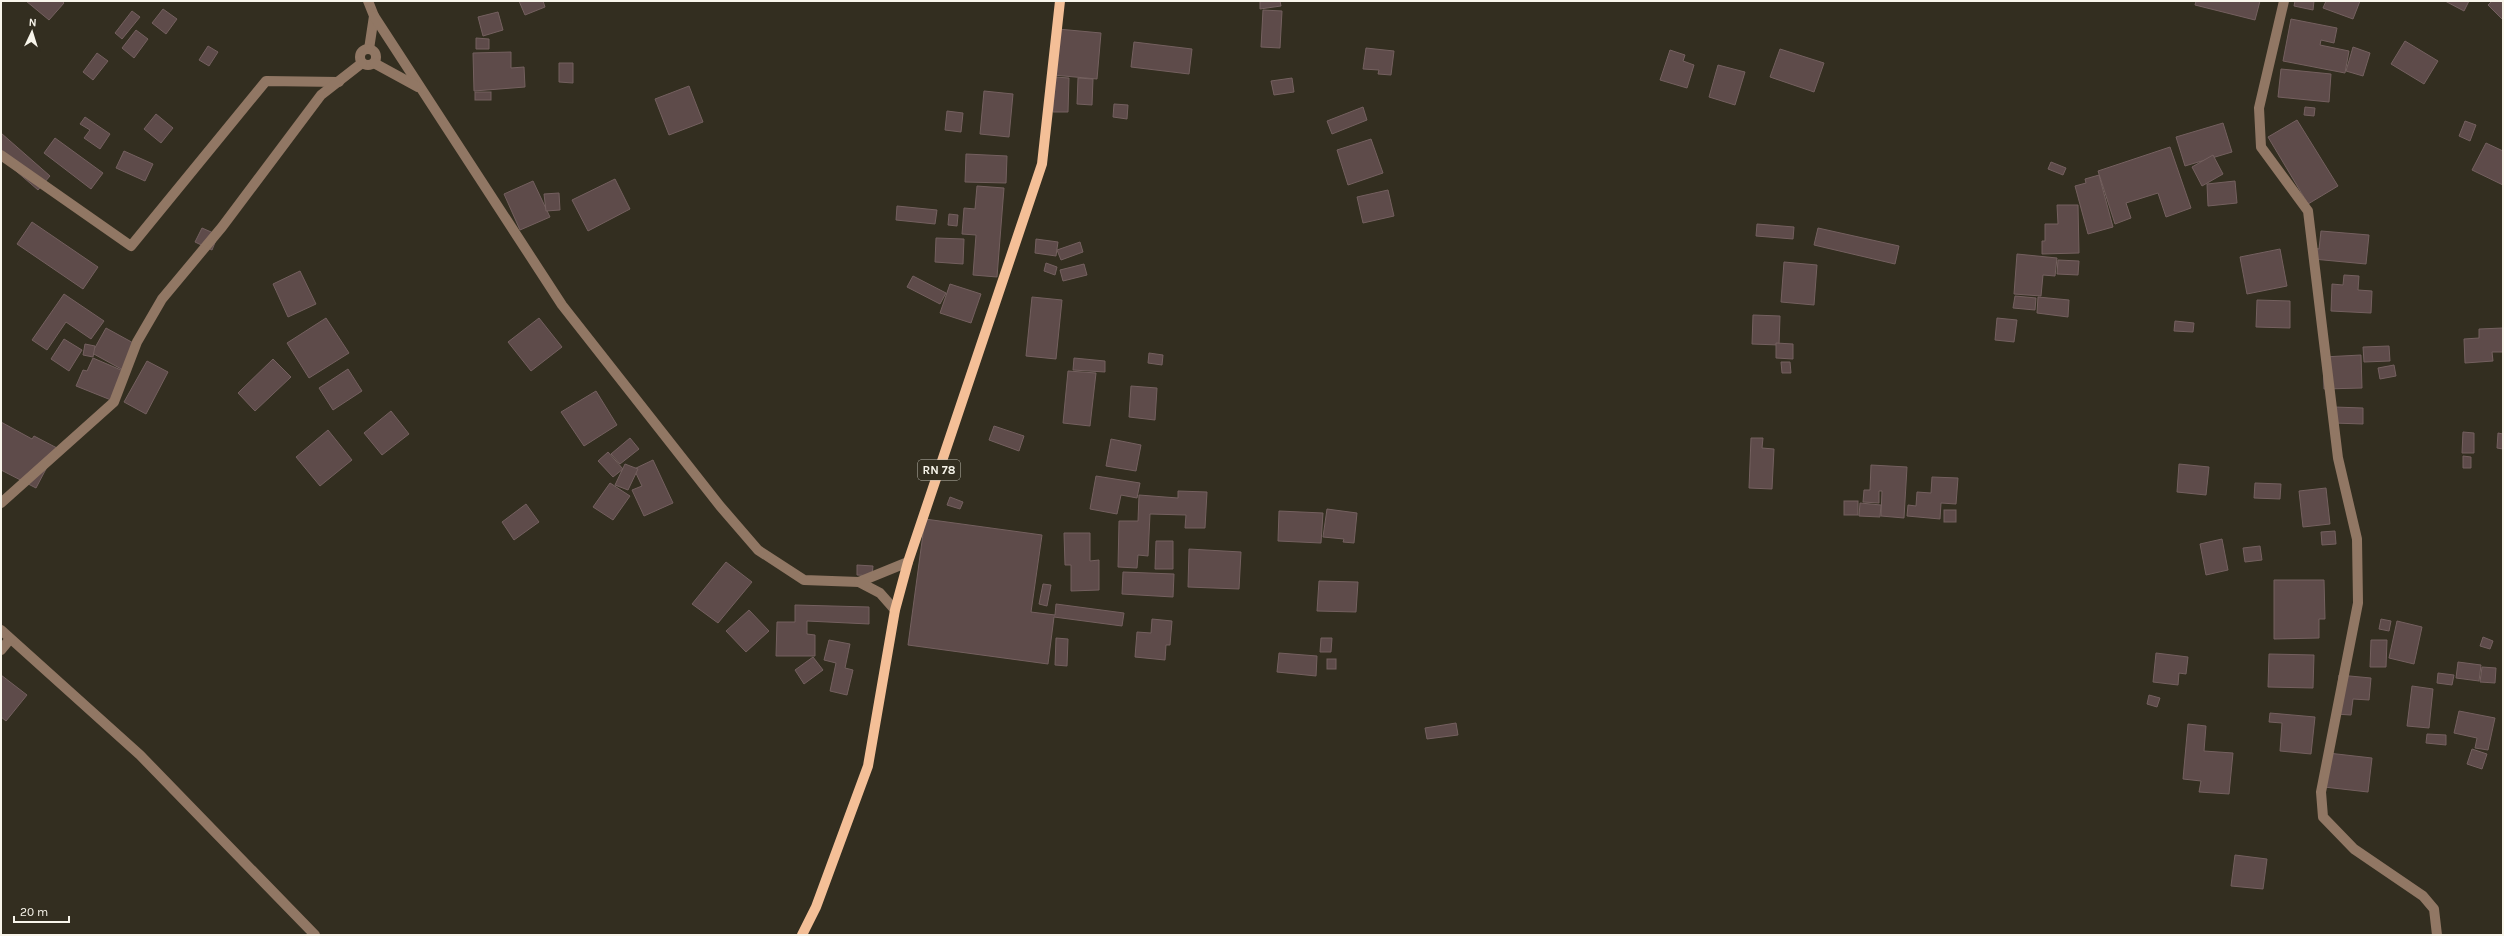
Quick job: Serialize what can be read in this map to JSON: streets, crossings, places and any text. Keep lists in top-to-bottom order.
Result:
{
  "streets": {
    "main road": ["RN 78"]
  },
  "scale_bar": "20 m",
  "north": "top"
}
